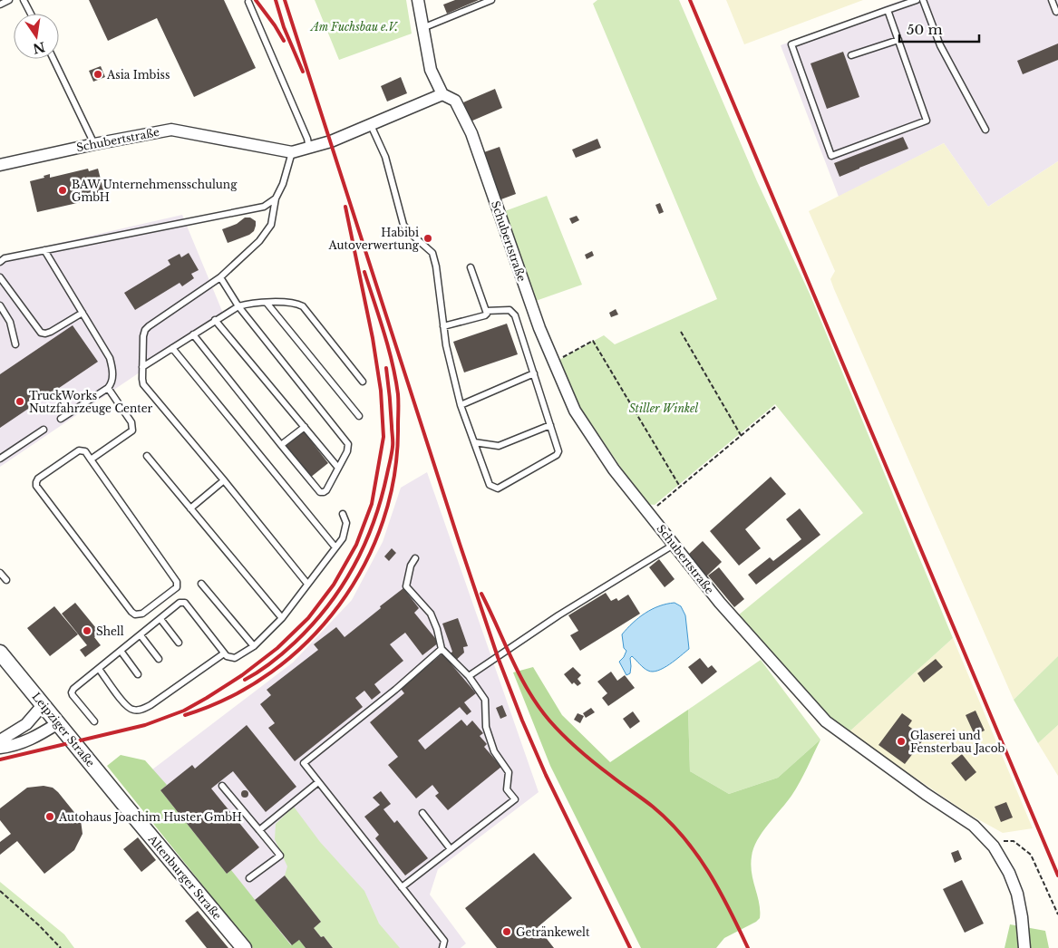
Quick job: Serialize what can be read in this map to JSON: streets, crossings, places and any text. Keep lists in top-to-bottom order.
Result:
{
  "streets": {
    "street": ["Schubertstraße", "Leipziger Straße", "Altenburger Straße"]
  },
  "crossings": [
    ["Leipziger Straße", "Altenburger Straße"]
  ],
  "parks": ["Am Fuchsbau e.V.", "Stiller Winkel"],
  "places": [
    "Asia Imbiss",
    "BAW Unternehmensschulung GmbH",
    "Habibi Autoverwertung",
    "TruckWorks Nutzfahrzeuge Center",
    "Shell",
    "Glaserei und Fensterbau Jacob",
    "Autohaus Joachim Huster GmbH",
    "Getränkewelt"
  ],
  "scale_bar": "50 m",
  "north": "bottom"
}
